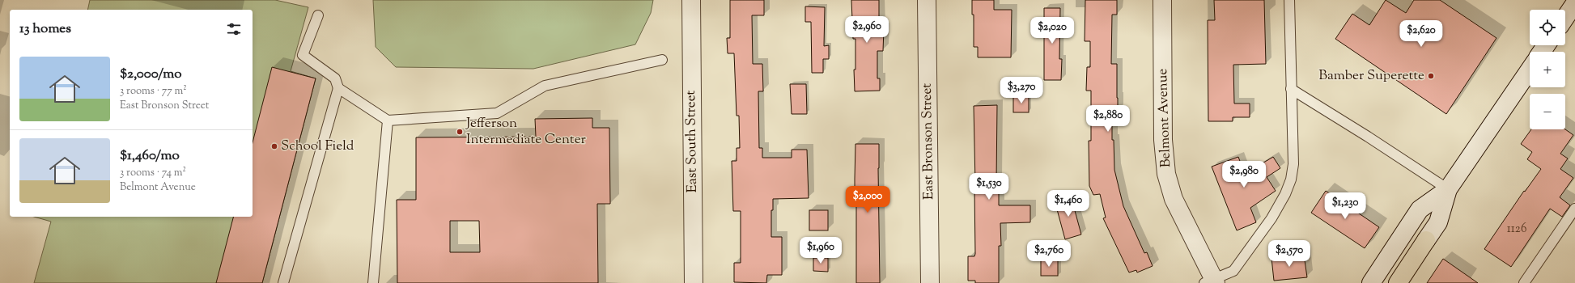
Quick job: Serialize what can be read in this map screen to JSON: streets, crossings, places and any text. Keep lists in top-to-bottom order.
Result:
{
  "streets": {
    "street": ["Belmont Avenue", "East South Street", "East Bronson Street"]
  },
  "places": ["Bamber Superette", "Jefferson Intermediate Center", "School Field"],
  "house_numbers": ["1126"],
  "page": {
    "map_buttons": ["+", "−"],
    "heading": "13 homes",
    "price": [
      "$2,960",
      "$2,020",
      "$2,620",
      "$3,270",
      "$2,880",
      "$2,980",
      "$1,530",
      "$2,000",
      "$1,460",
      "$1,230",
      "$1,960",
      "$2,760",
      "$2,570"
    ],
    "list": [
      {
        "name": "$2,000/mo",
        "note": "3 rooms · 77 m² · East Bronson Street"
      },
      {
        "name": "$1,460/mo",
        "note": "3 rooms · 74 m² · Belmont Avenue"
      }
    ]
  }
}
